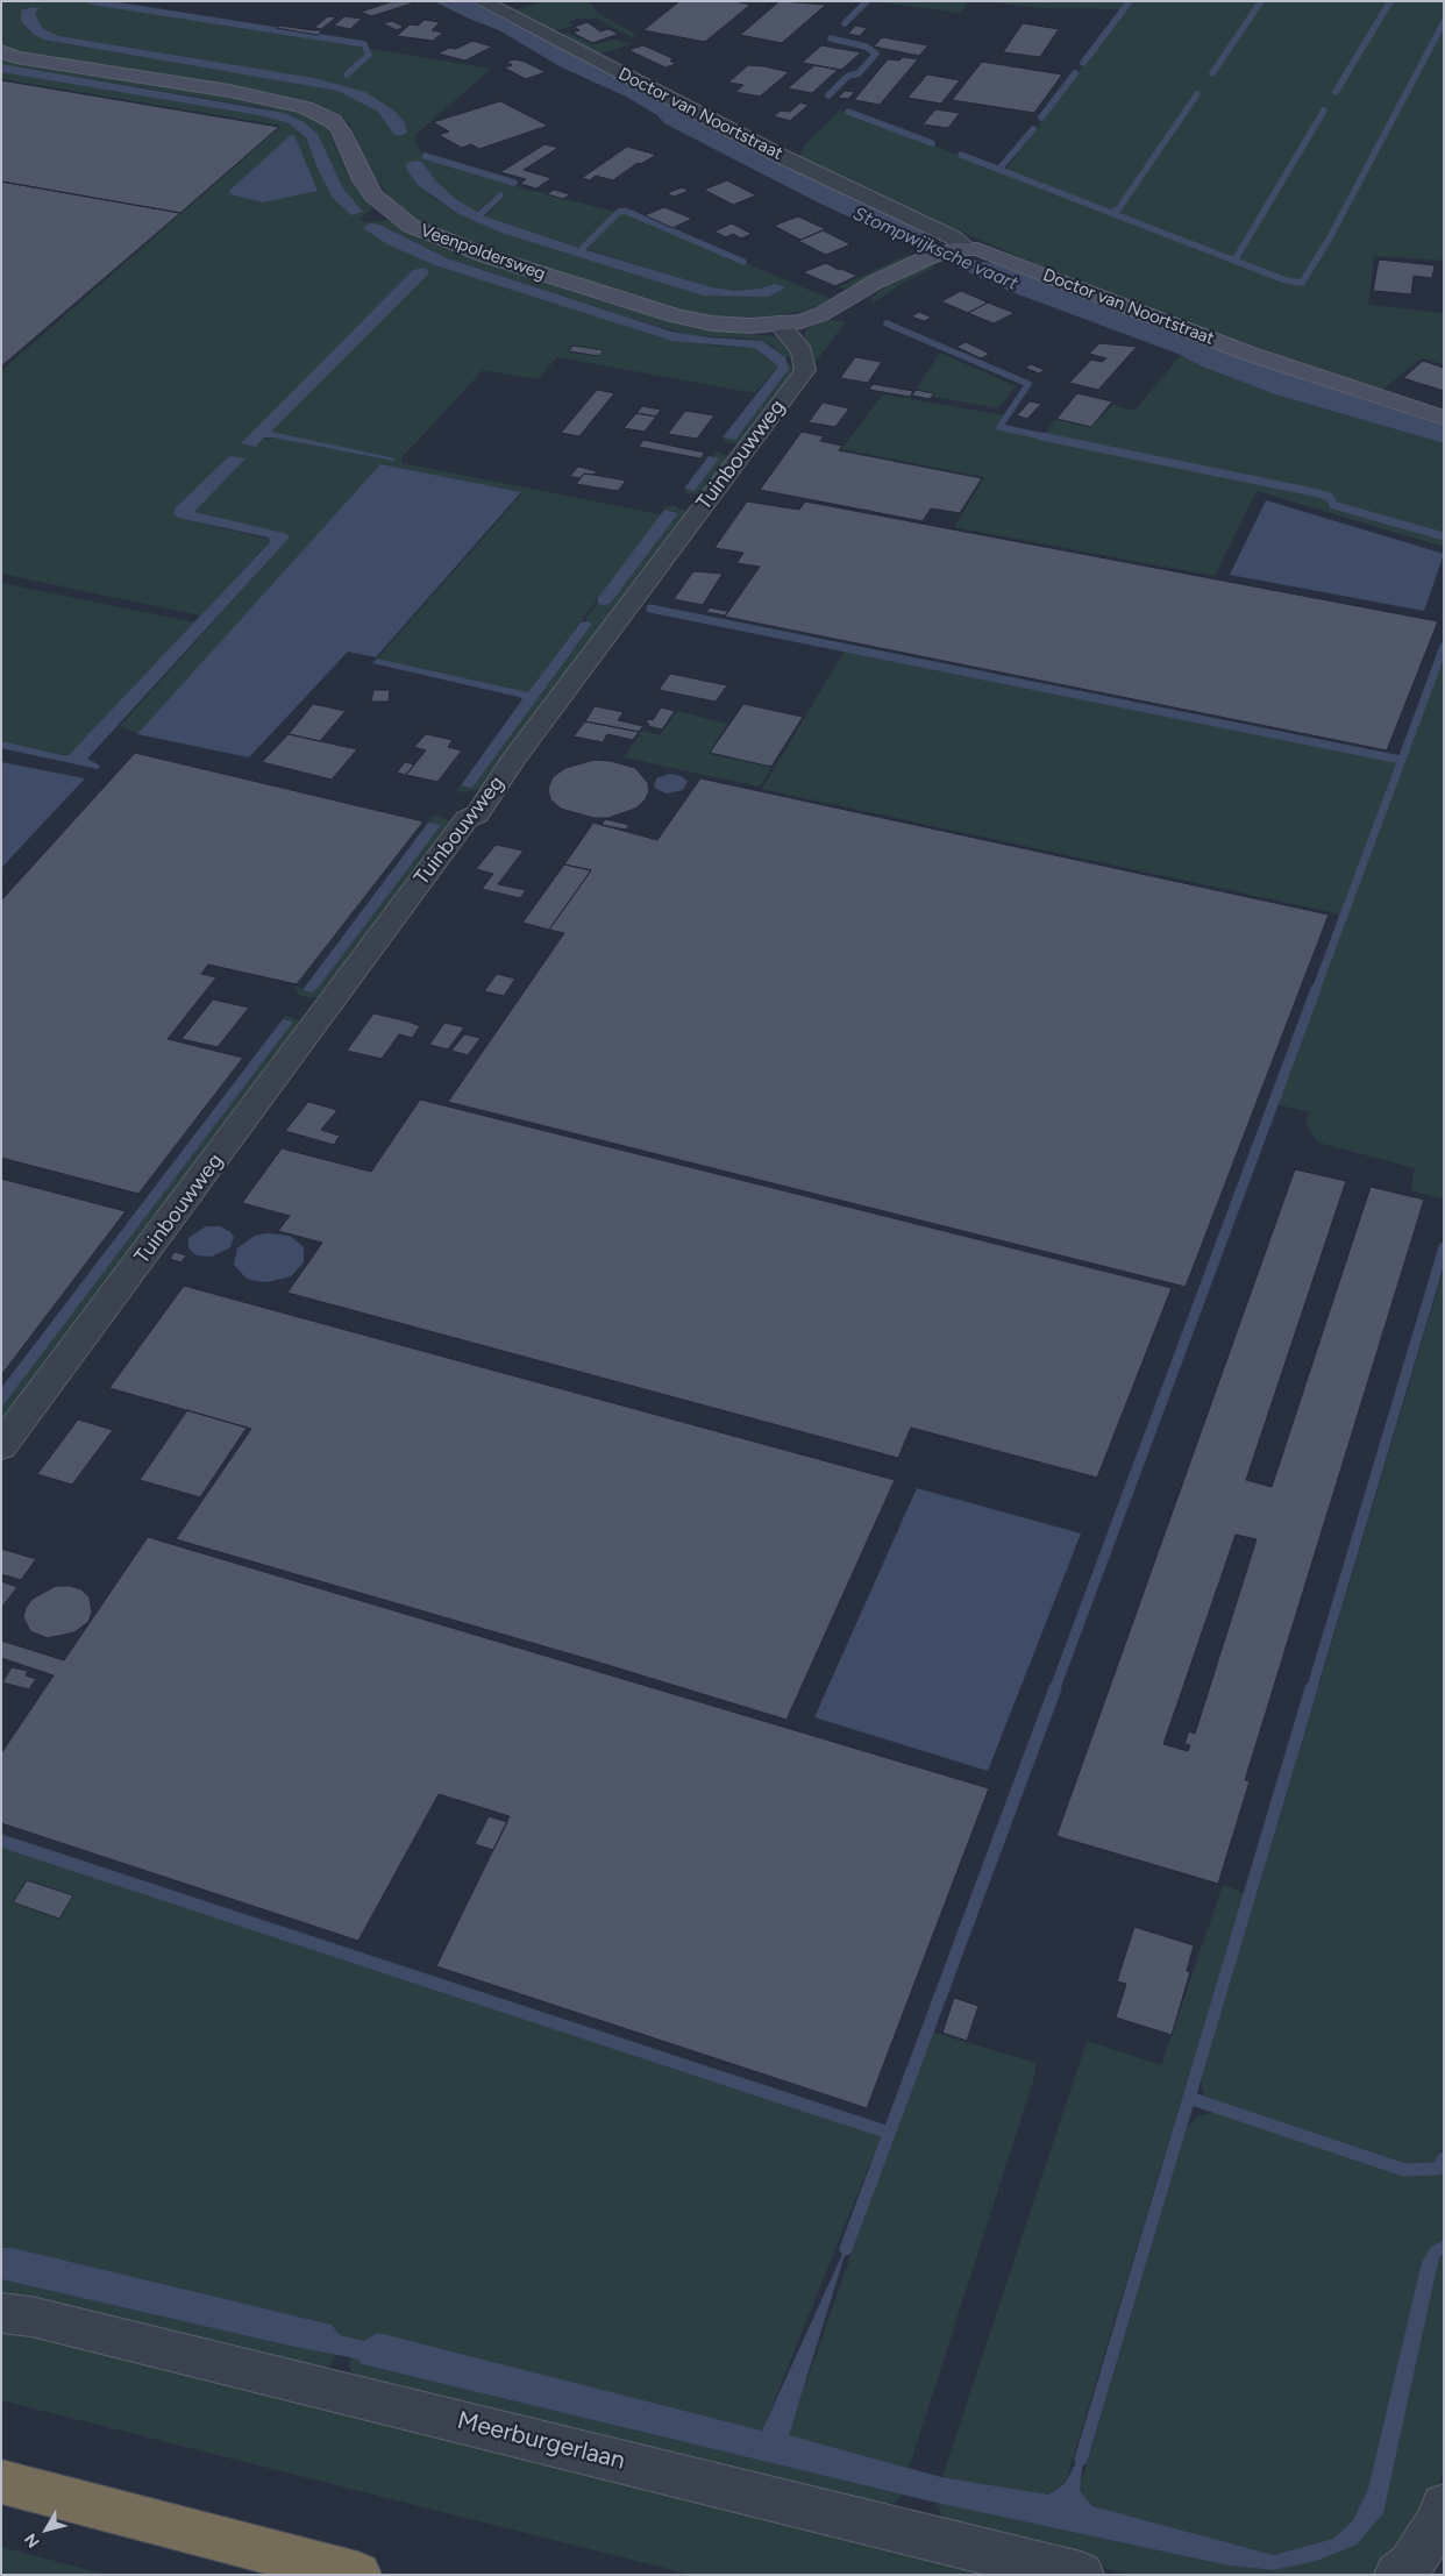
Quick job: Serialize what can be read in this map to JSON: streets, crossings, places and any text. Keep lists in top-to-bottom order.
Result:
{
  "streets": {
    "street": [
      "Doctor van Noortstraat",
      "Veenpoldersweg",
      "Tuinbouwweg",
      "Meerburgerlaan"
    ]
  },
  "crossings": [
    ["Veenpoldersweg", "Tuinbouwweg"]
  ],
  "water": ["Stompwijksche vaart"],
  "north": "bottom left"
}
